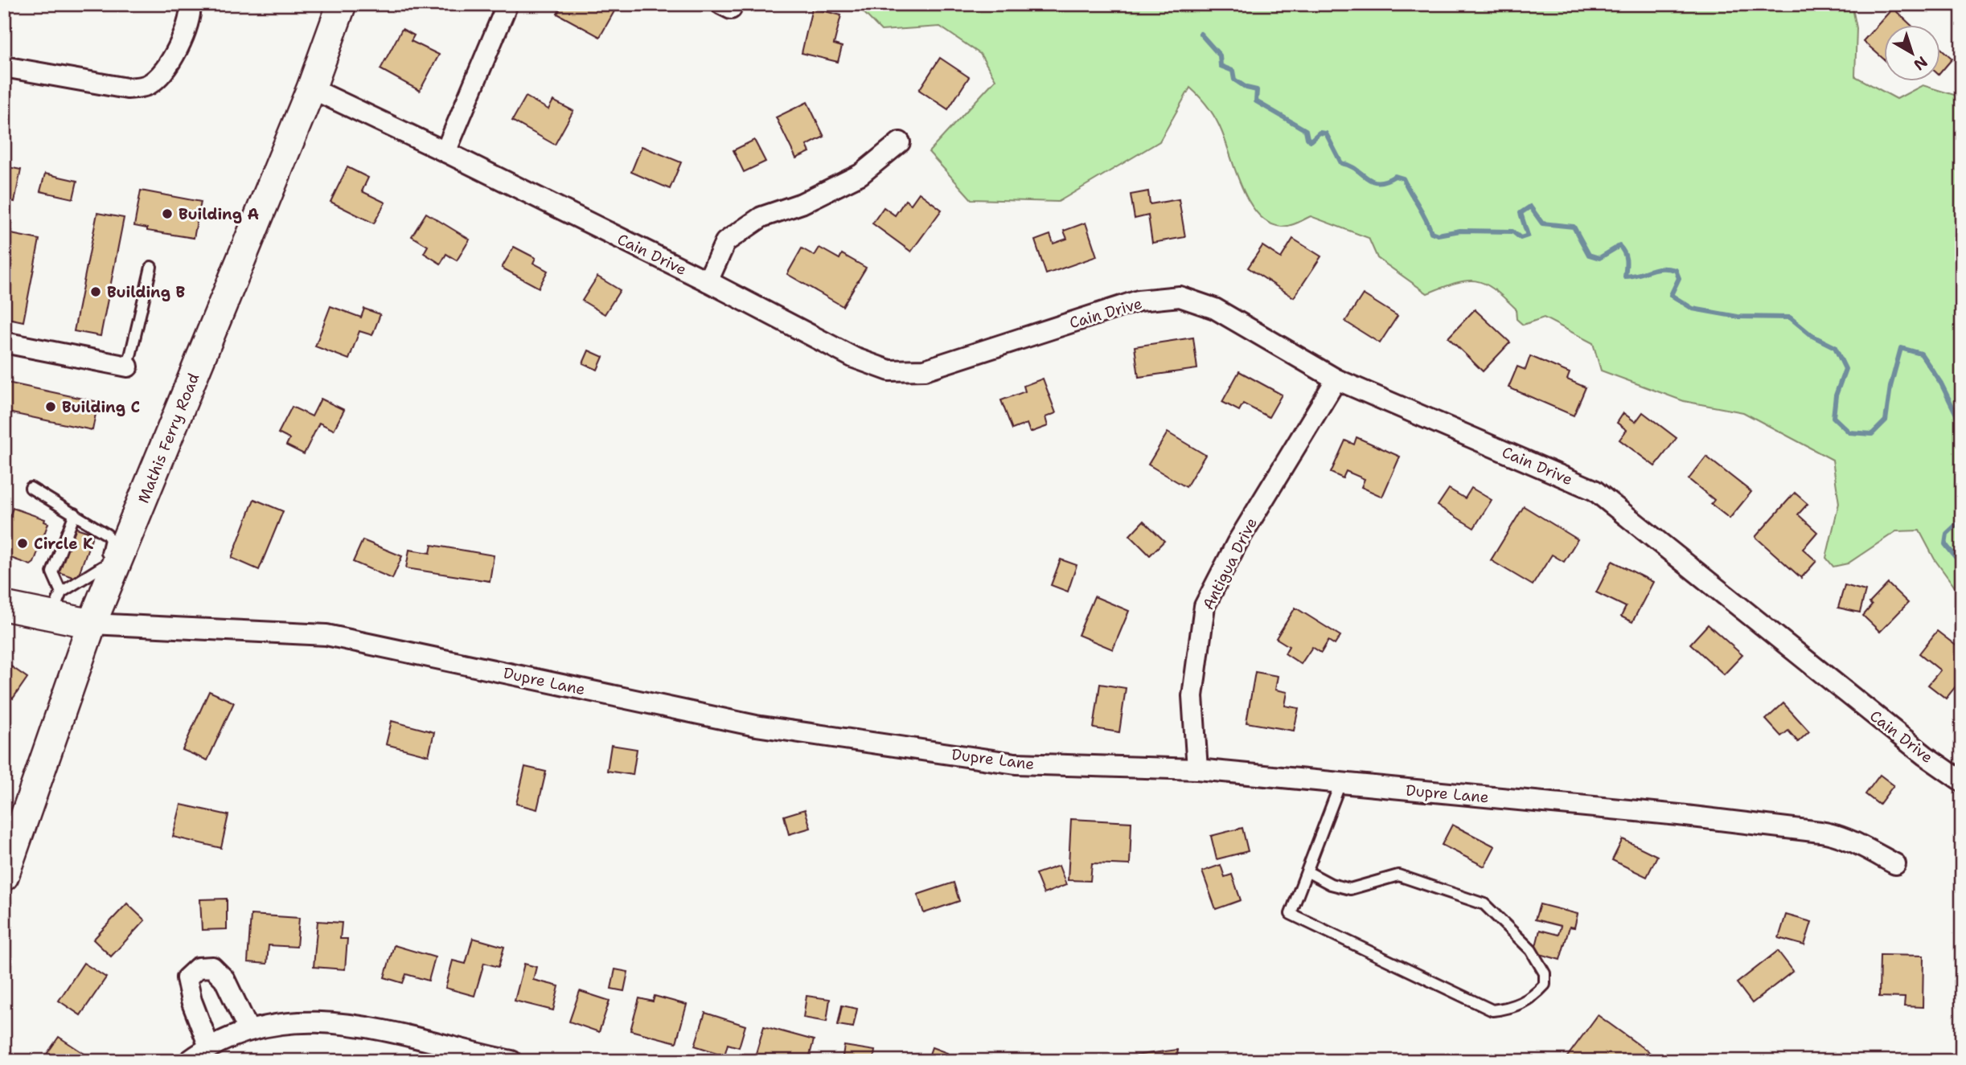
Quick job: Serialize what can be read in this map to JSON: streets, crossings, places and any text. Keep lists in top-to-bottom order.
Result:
{
  "streets": {
    "main road": ["Mathis Ferry Road"],
    "street": ["Cain Drive", "Antigua Drive", "Dupre Lane"]
  },
  "crossings": [
    ["Cain Drive", "Mathis Ferry Road"],
    ["Cain Drive", "Antigua Drive"],
    ["Mathis Ferry Road", "Dupre Lane"],
    ["Antigua Drive", "Dupre Lane"]
  ],
  "places": [
    "Building A",
    "Building B",
    "Building C",
    "Circle K"
  ],
  "north": "bottom right"
}
